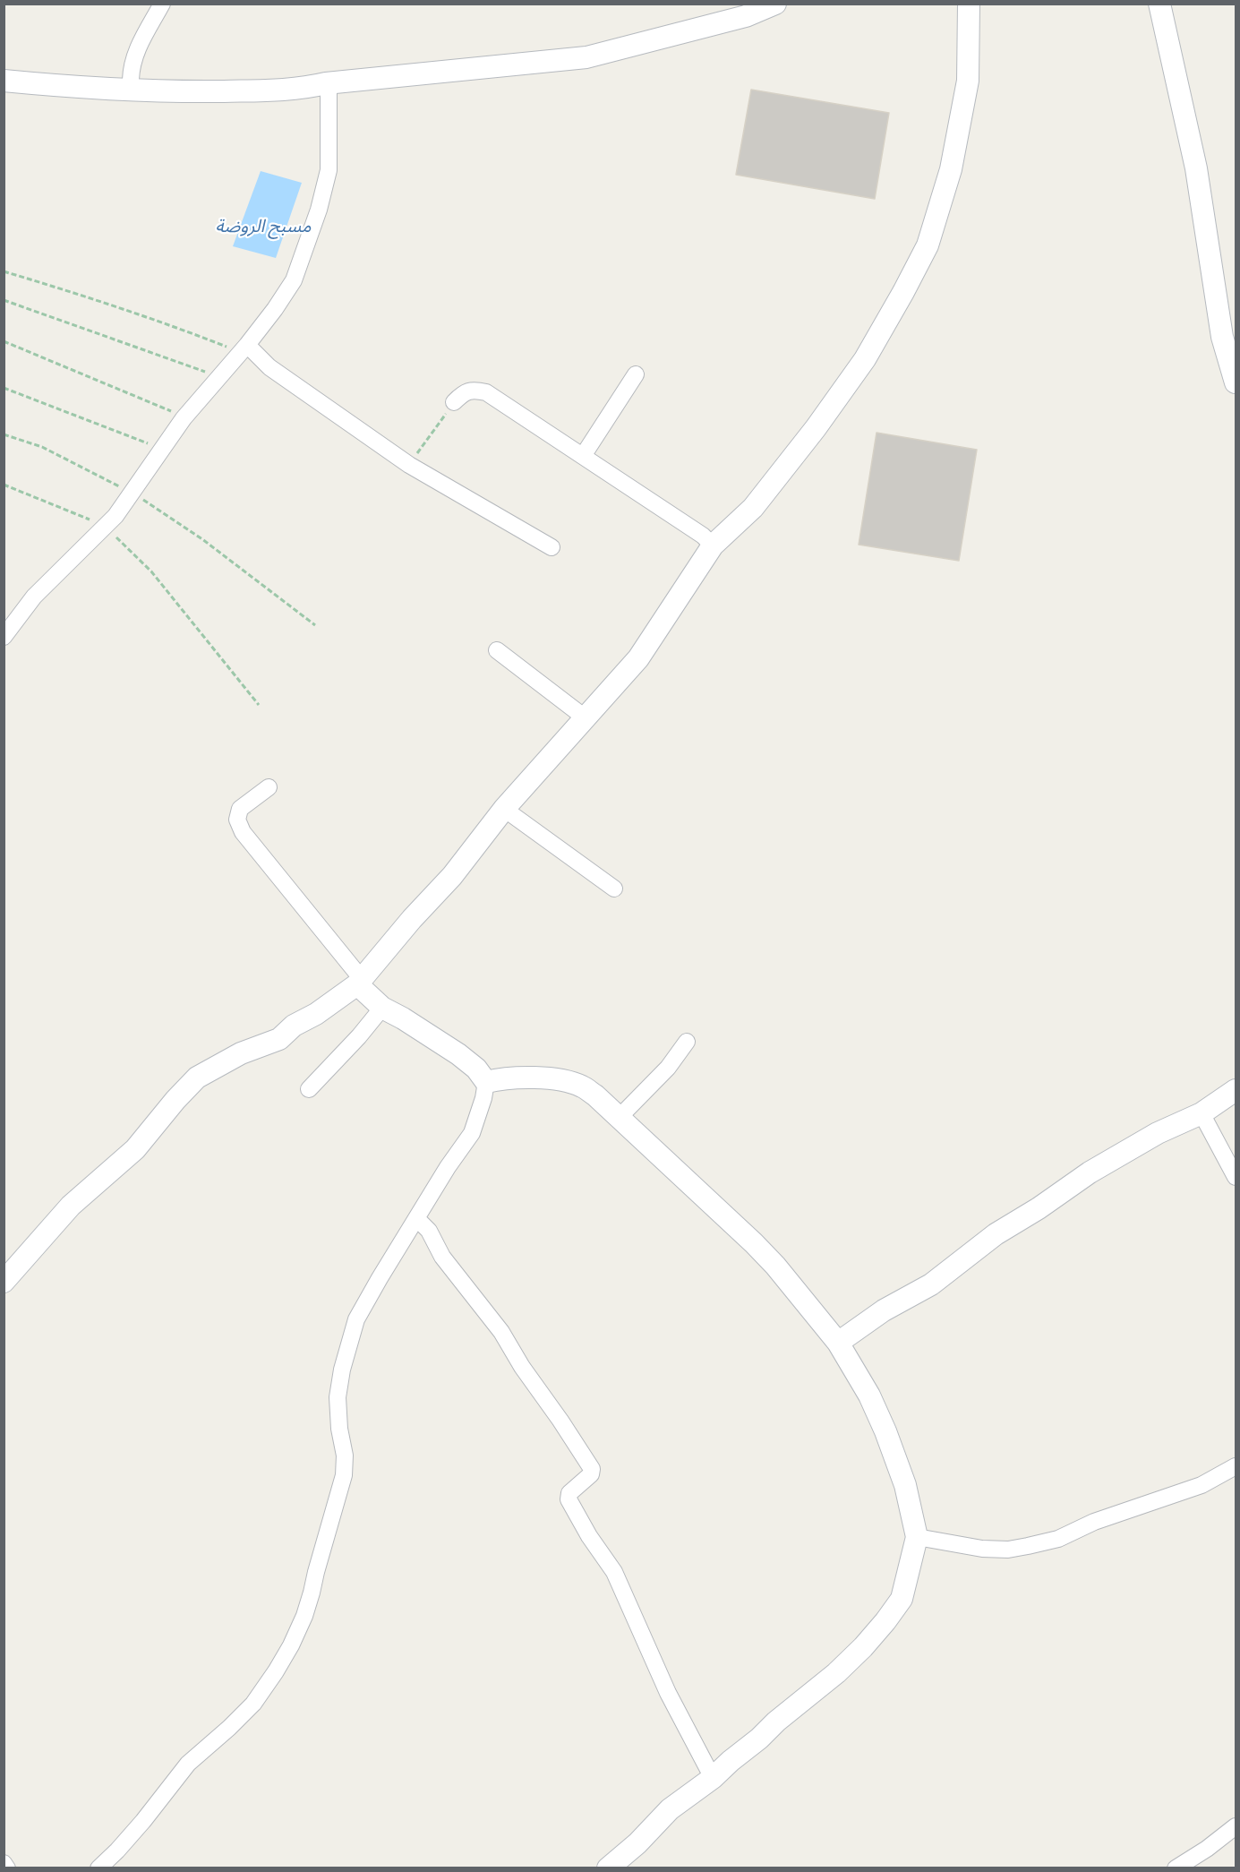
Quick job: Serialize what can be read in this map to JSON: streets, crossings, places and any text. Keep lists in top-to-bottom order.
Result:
{
  "water": ["مسبح الروضة"]
}
